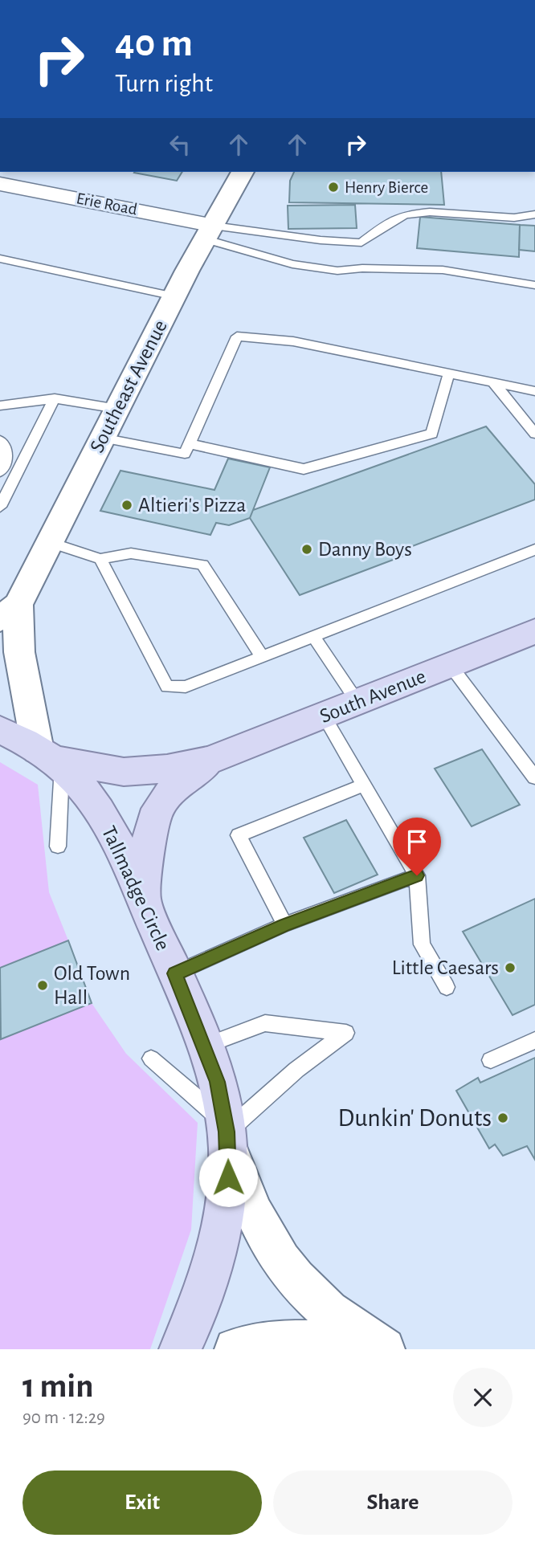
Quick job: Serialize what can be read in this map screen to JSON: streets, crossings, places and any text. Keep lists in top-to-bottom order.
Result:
{
  "streets": {
    "main road": ["South Avenue", "Tallmadge Circle"],
    "street": ["Erie Road", "Southeast Avenue"]
  },
  "crossings": [
    ["Erie Road", "Southeast Avenue"],
    ["Southeast Avenue", "South Avenue"],
    ["Southeast Avenue", "Tallmadge Circle"],
    ["South Avenue", "Tallmadge Circle"]
  ],
  "places": [
    "Henry Bierce",
    "Altieri's Pizza",
    "Danny Boys",
    "Little Caesars",
    "Old Town Hall",
    "Dunkin' Donuts"
  ],
  "page": {
    "turn": ["40 m", "Turn right"],
    "heading": ["1 min", "90 m · 12:29"],
    "buttons": ["Exit", "Share"]
  }
}
